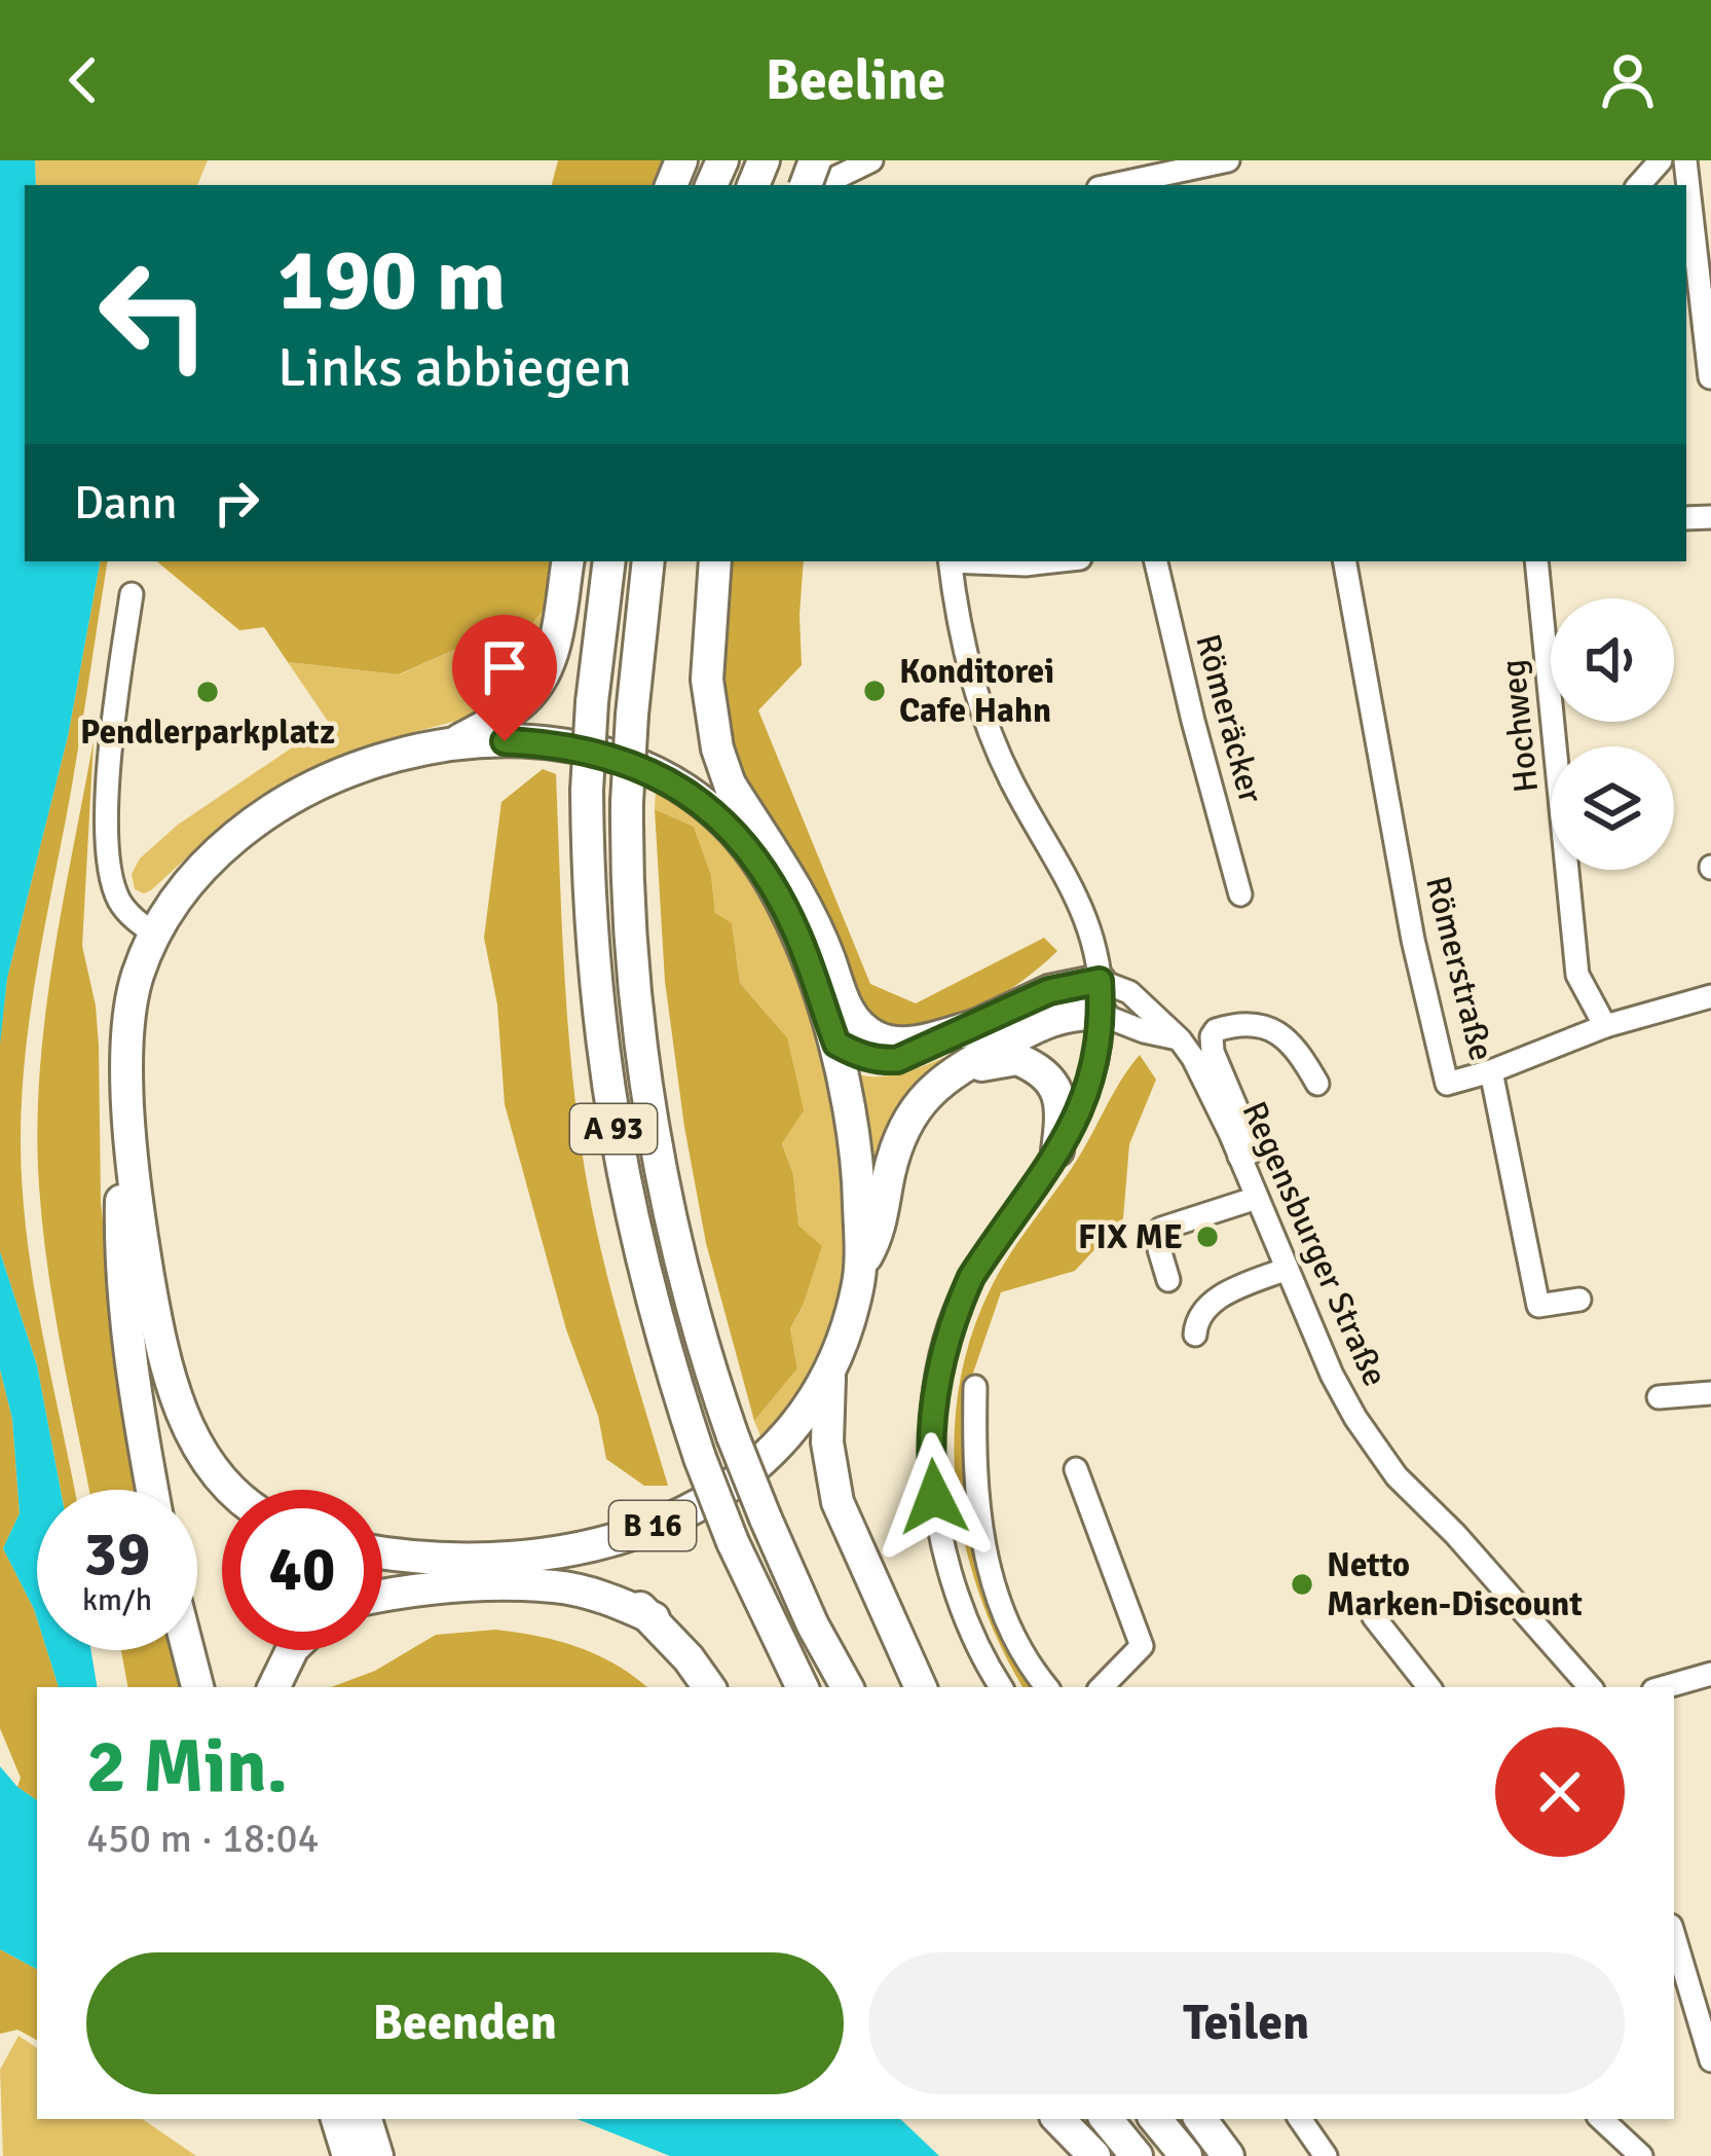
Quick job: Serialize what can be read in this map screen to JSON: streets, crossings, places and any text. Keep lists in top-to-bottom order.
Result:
{
  "streets": {
    "highway": ["A 93", "B 16"],
    "street": [
      "Römeräcker",
      "Hochweg",
      "Römerstraße",
      "Regensburger Straße"
    ]
  },
  "places": [
    "Konditorei Cafe Hahn",
    "Pendlerparkplatz",
    "FIX ME",
    "Netto Marken-Discount"
  ],
  "page": {
    "header": "Beeline",
    "turn": ["190 m", "Links abbiegen"],
    "then": "Dann",
    "speed": "39 km/h",
    "limit": "40",
    "heading": ["2 Min.", "450 m · 18:04"],
    "buttons": ["Beenden", "Teilen"]
  }
}
